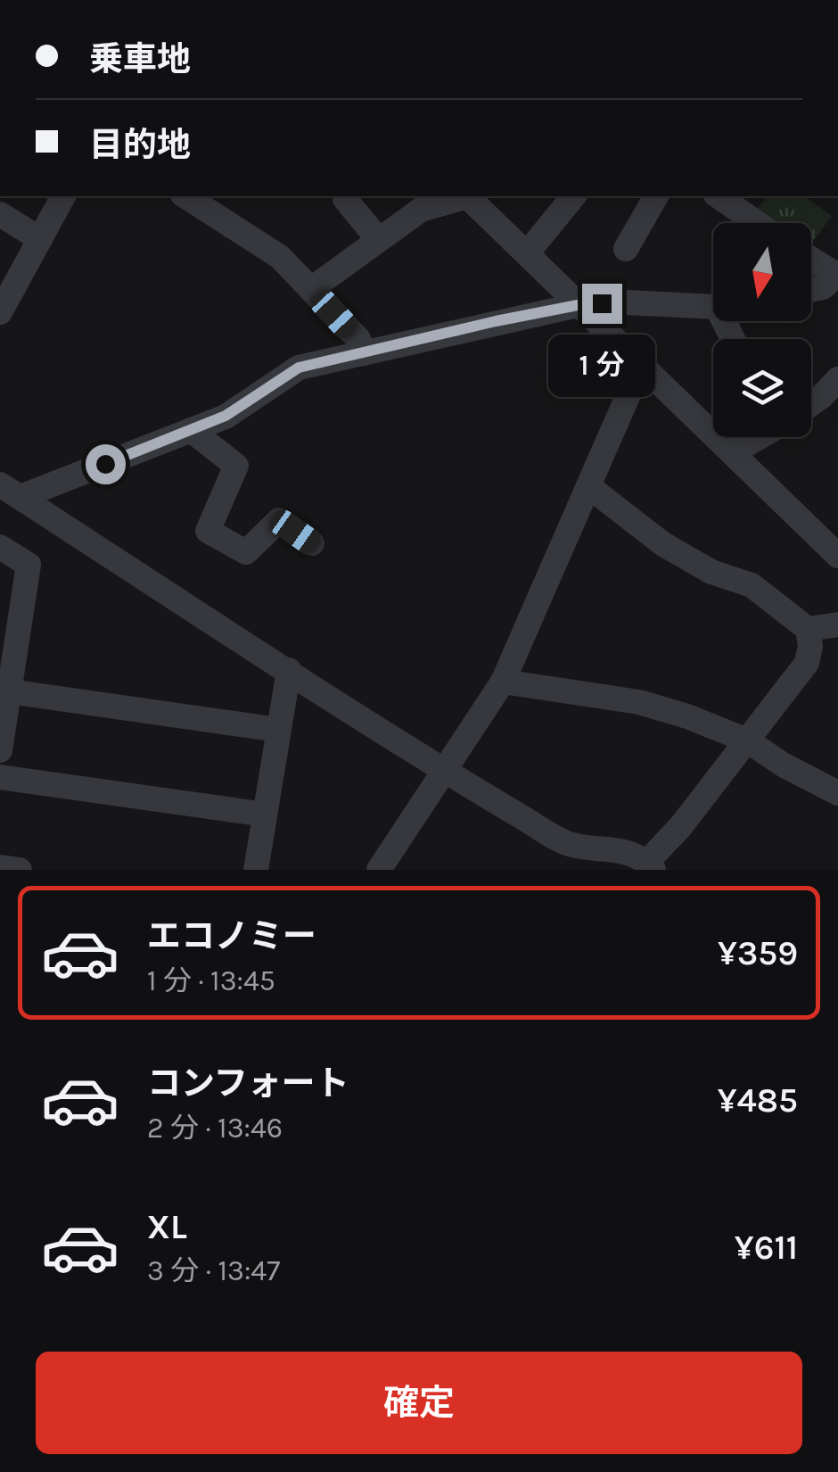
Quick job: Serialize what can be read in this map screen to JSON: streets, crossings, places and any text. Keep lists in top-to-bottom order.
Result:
{
  "north": "bottom",
  "page": {
    "banner": ["乗車地", "目的地"],
    "bubble": "1 分",
    "list": [
      {
        "name": "エコノミー",
        "note": "1 分 · 13:45",
        "value": "¥359"
      },
      {
        "name": "コンフォート",
        "note": "2 分 · 13:46",
        "value": "¥485"
      },
      {
        "name": "XL",
        "note": "3 分 · 13:47",
        "value": "¥611"
      }
    ],
    "buttons": "確定"
  }
}
